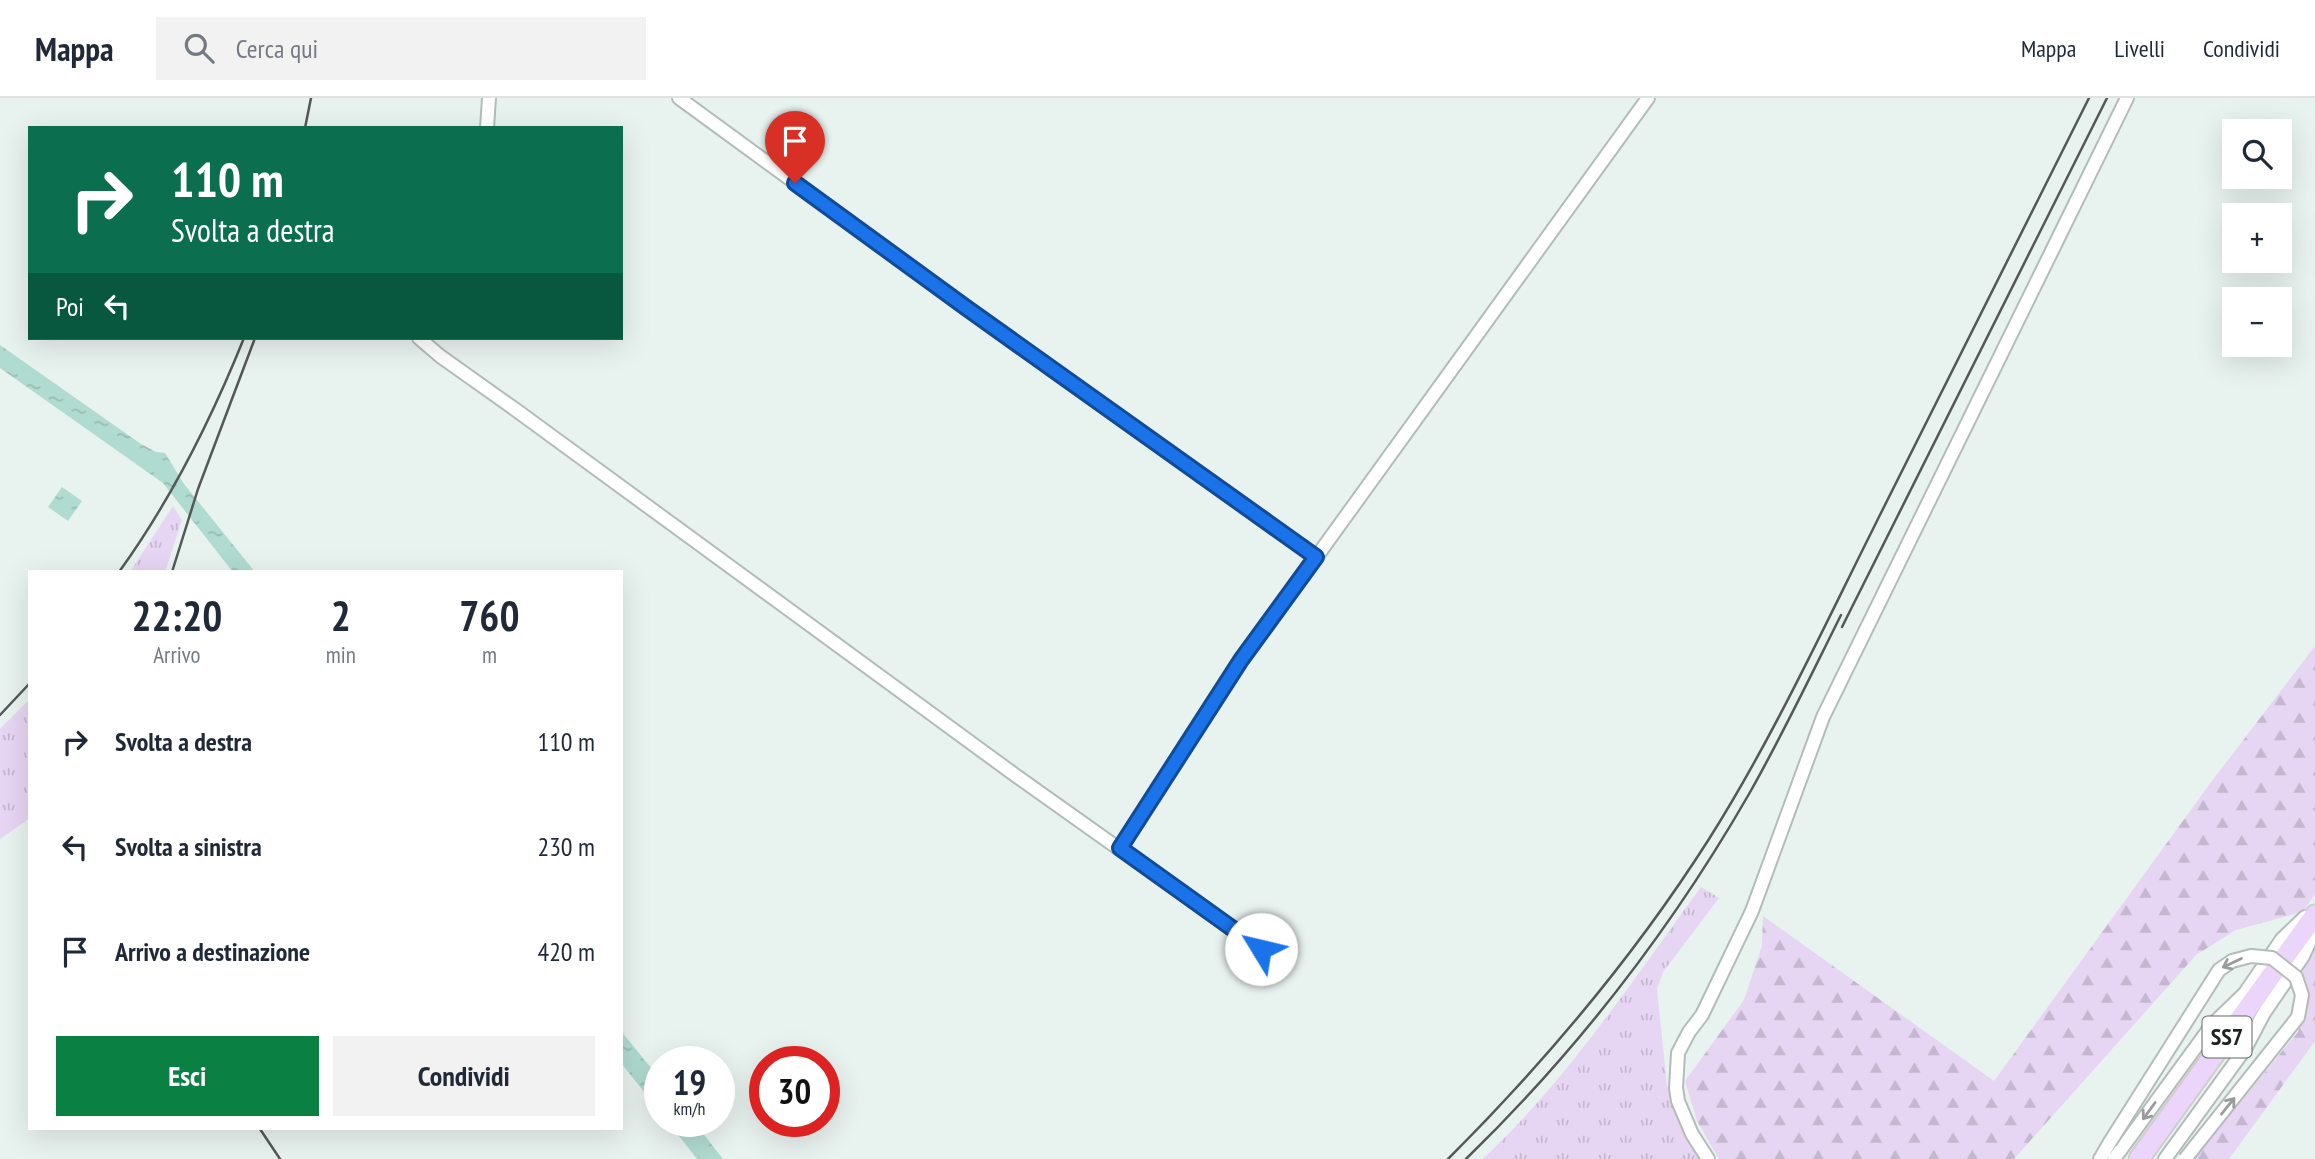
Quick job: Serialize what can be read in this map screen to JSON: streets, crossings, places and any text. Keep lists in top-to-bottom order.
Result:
{
  "streets": {
    "main road": ["SS7"]
  },
  "page": {
    "header": "Mappa",
    "search": "Cerca qui",
    "nav": ["Mappa", "Livelli", "Condividi"],
    "map_buttons": ["+", "−"],
    "turn": ["110 m", "Svolta a destra"],
    "then": "Poi",
    "eta": [
      "22:20",
      "Arrivo",
      "2",
      "min",
      "760",
      "m"
    ],
    "list": [
      {
        "name": "Svolta a destra",
        "value": "110 m"
      },
      {
        "name": "Svolta a sinistra",
        "value": "230 m"
      },
      {
        "name": "Arrivo a destinazione",
        "value": "420 m"
      }
    ],
    "buttons": ["Esci", "Condividi"],
    "speed": "19 km/h",
    "limit": "30"
  }
}
